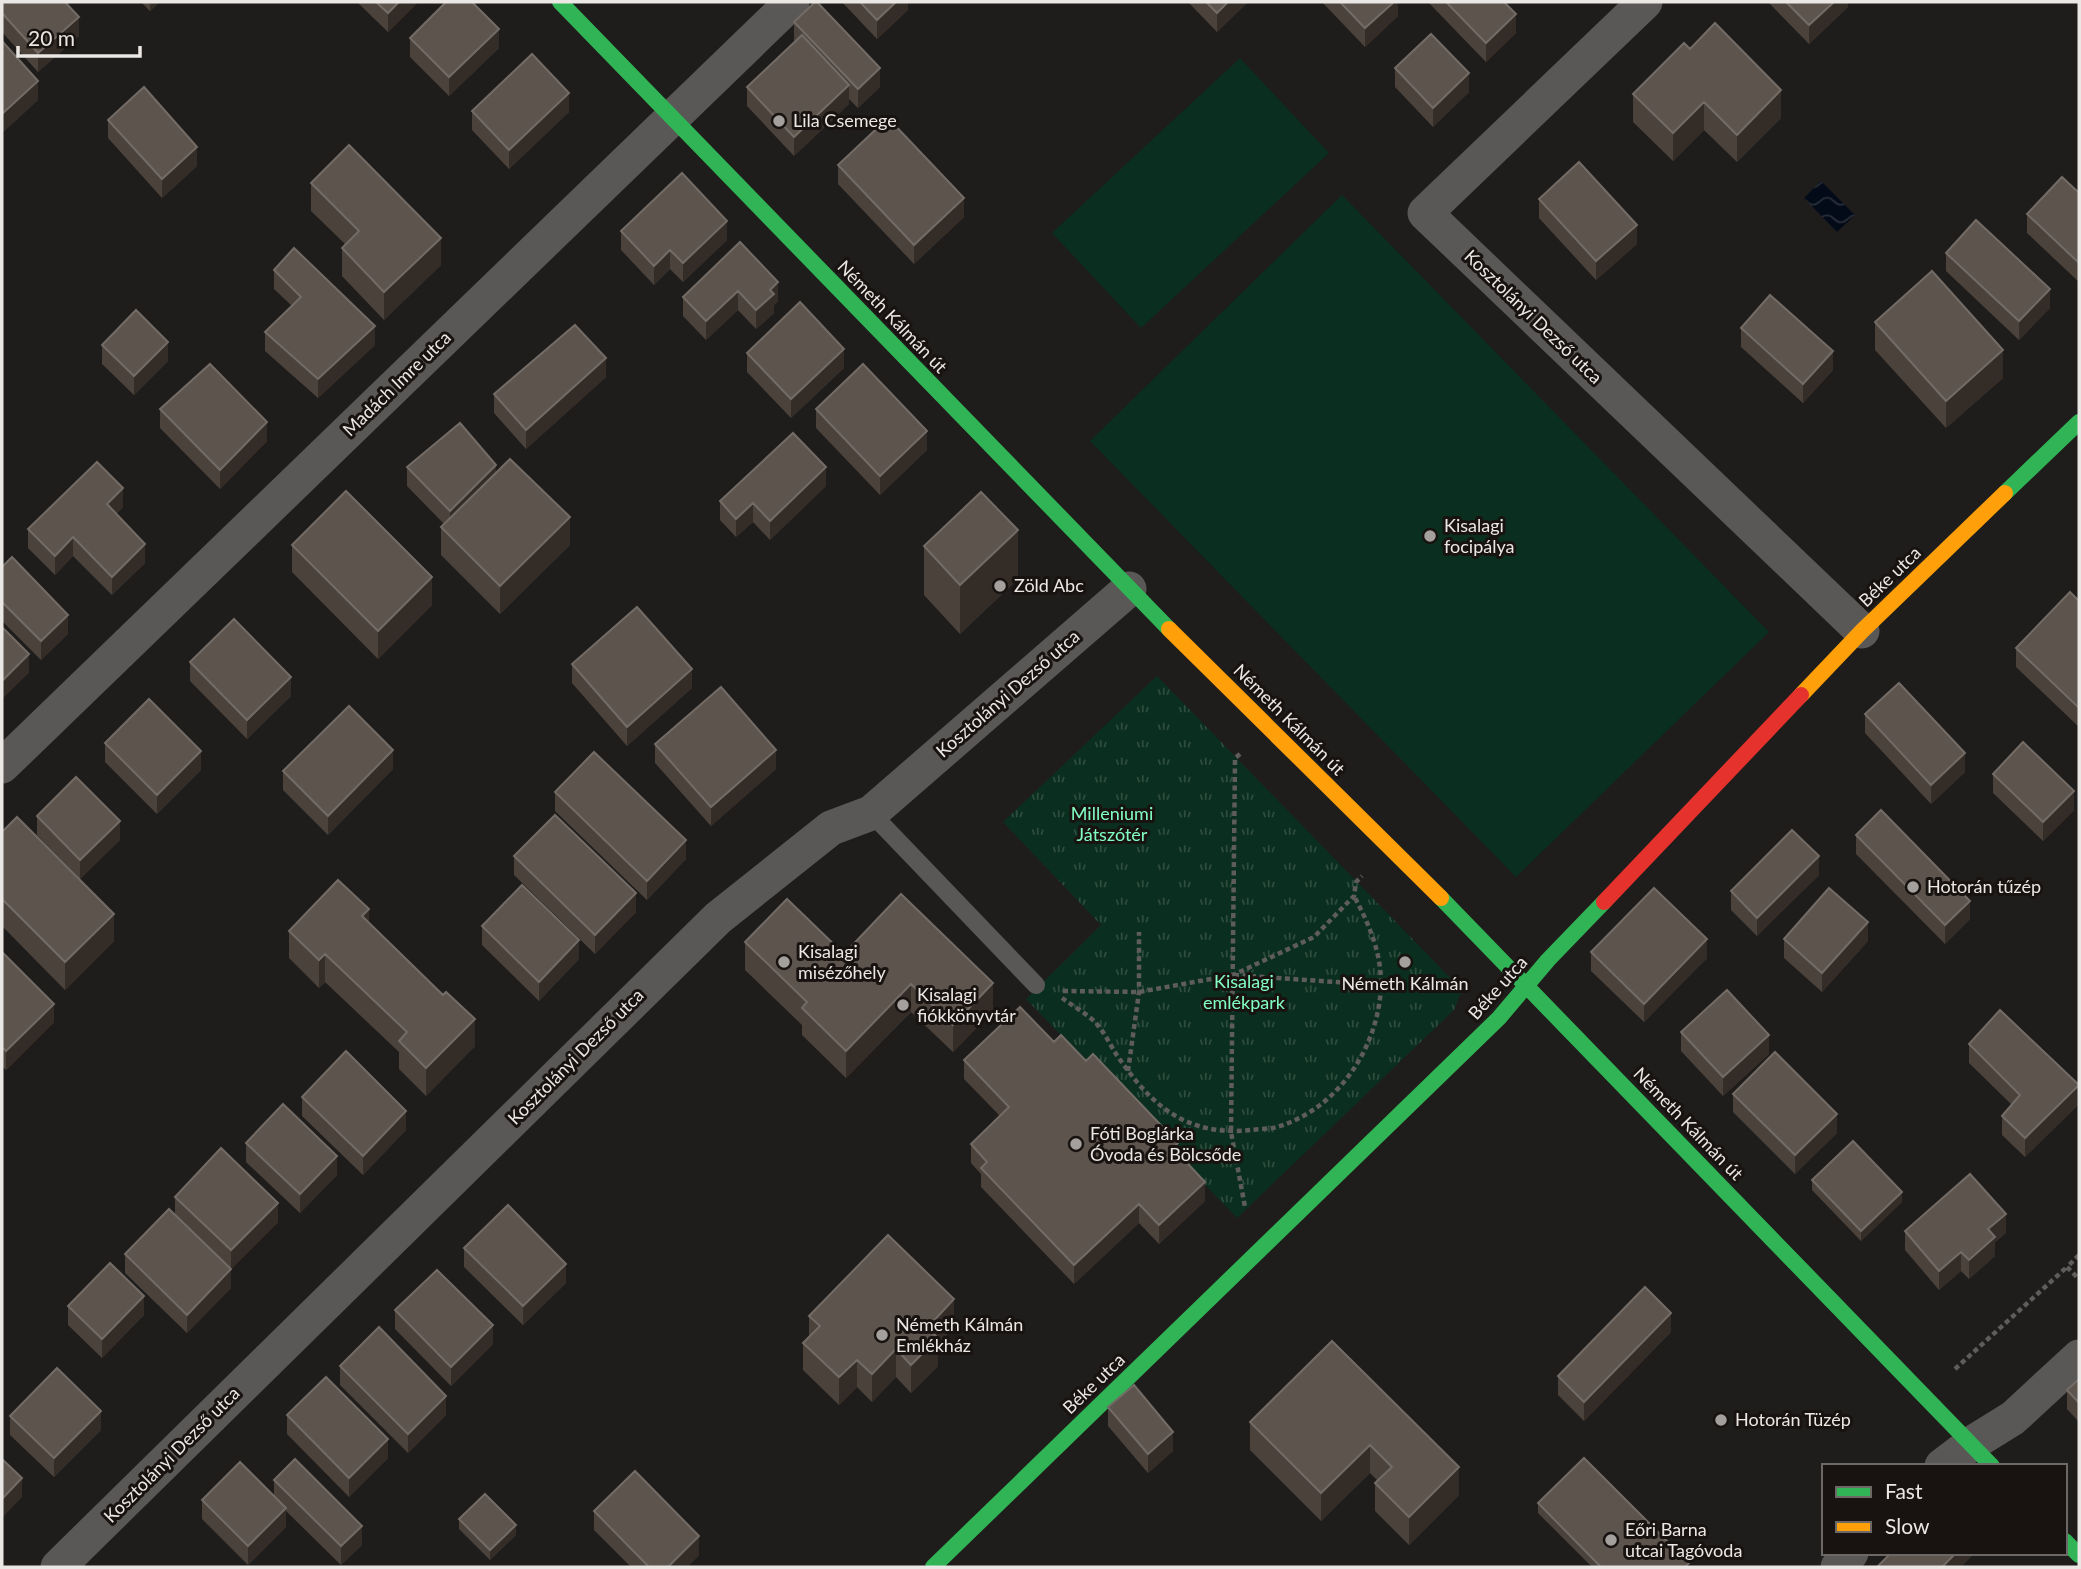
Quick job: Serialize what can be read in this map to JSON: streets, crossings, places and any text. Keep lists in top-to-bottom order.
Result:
{
  "streets": {
    "street": [
      "Németh Kálmán út",
      "Kosztolányi Dezső utca",
      "Madách Imre utca",
      "Béke utca"
    ]
  },
  "crossings": [
    ["Németh Kálmán út", "Kosztolányi Dezső utca"],
    ["Németh Kálmán út", "Madách Imre utca"],
    ["Németh Kálmán út", "Béke utca"],
    ["Kosztolányi Dezső utca", "Béke utca"]
  ],
  "parks": ["Milleniumi Játszótér", "Kisalagi emlékpark"],
  "places": [
    "Lila Csemege",
    "Kisalagi focipálya",
    "Zöld Abc",
    "Hotorán tűzép",
    "Kisalagi misézőhely",
    "Németh Kálmán",
    "Kisalagi fiókkönyvtár",
    "Fóti Boglárka Óvoda és Bölcsőde",
    "Németh Kálmán Emlékház",
    "Hotorán Tüzép",
    "Eőri Barna utcai Tagóvoda"
  ],
  "legend": ["Fast", "Slow"],
  "scale_bar": "20 m"
}
